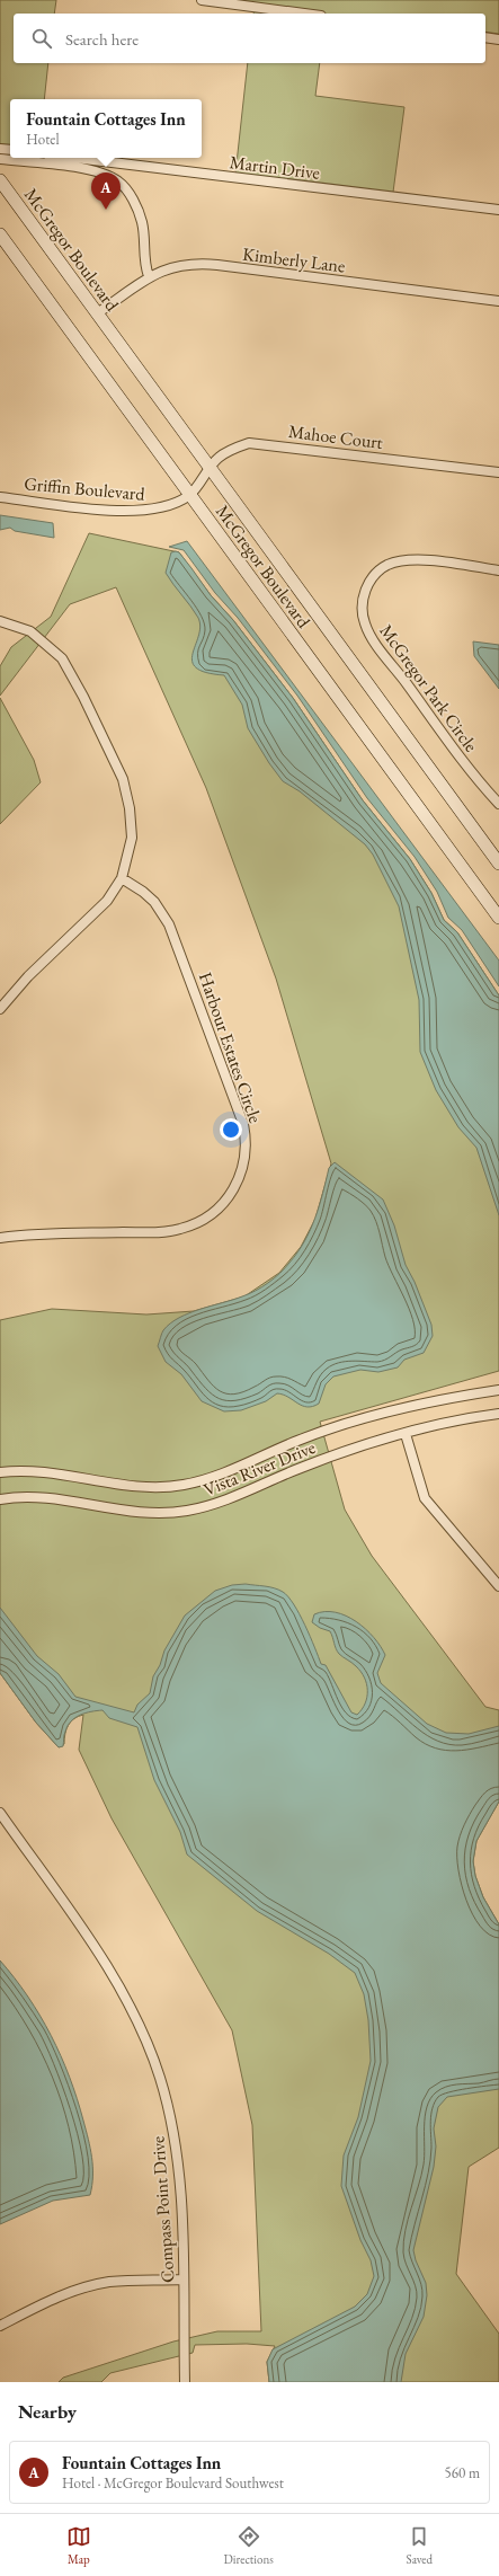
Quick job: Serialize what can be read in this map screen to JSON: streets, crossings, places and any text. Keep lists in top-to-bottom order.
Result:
{
  "streets": {
    "main road": ["McGregor Boulevard"],
    "street": [
      "Martin Drive",
      "Kimberly Lane",
      "Mahoe Court",
      "Griffin Boulevard",
      "McGregor Park Circle",
      "Harbour Estates Circle",
      "Vista River Drive",
      "Compass Point Drive"
    ]
  },
  "crossings": [
    ["McGregor Boulevard", "Kimberly Lane"],
    ["McGregor Boulevard", "Mahoe Court"],
    ["McGregor Boulevard", "Griffin Boulevard"],
    ["Mahoe Court", "Griffin Boulevard"]
  ],
  "page": {
    "search": "Search here",
    "popup": ["Fountain Cottages Inn", "Hotel"],
    "pins": "A",
    "heading": "Nearby",
    "list": [
      {
        "mark": "A",
        "name": "Fountain Cottages Inn",
        "note": "Hotel · McGregor Boulevard Southwest",
        "value": "560 m"
      }
    ],
    "nav": ["Map", "Directions", "Saved"]
  }
}
